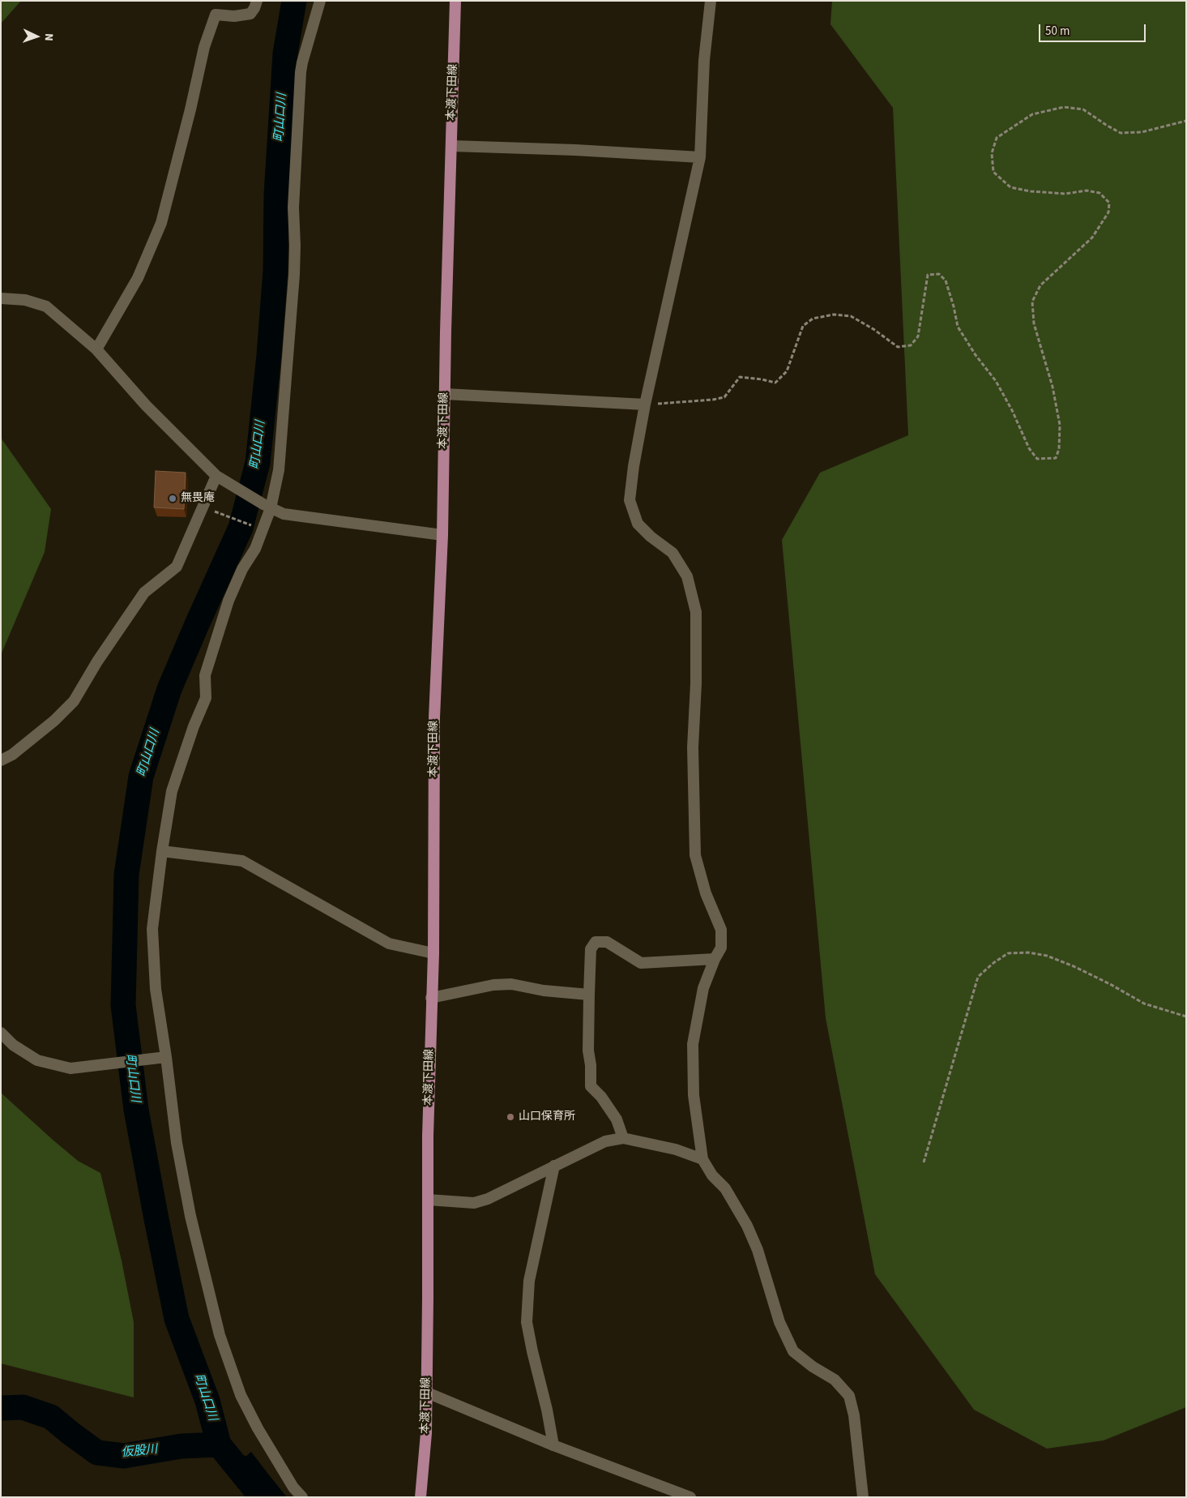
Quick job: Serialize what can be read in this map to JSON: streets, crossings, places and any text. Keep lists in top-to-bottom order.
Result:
{
  "streets": {
    "main road": ["本渡下田線"]
  },
  "water": ["町山口川", "仮股川"],
  "places": ["無畏庵", "山口保育所"],
  "scale_bar": "50 m",
  "north": "right"
}
